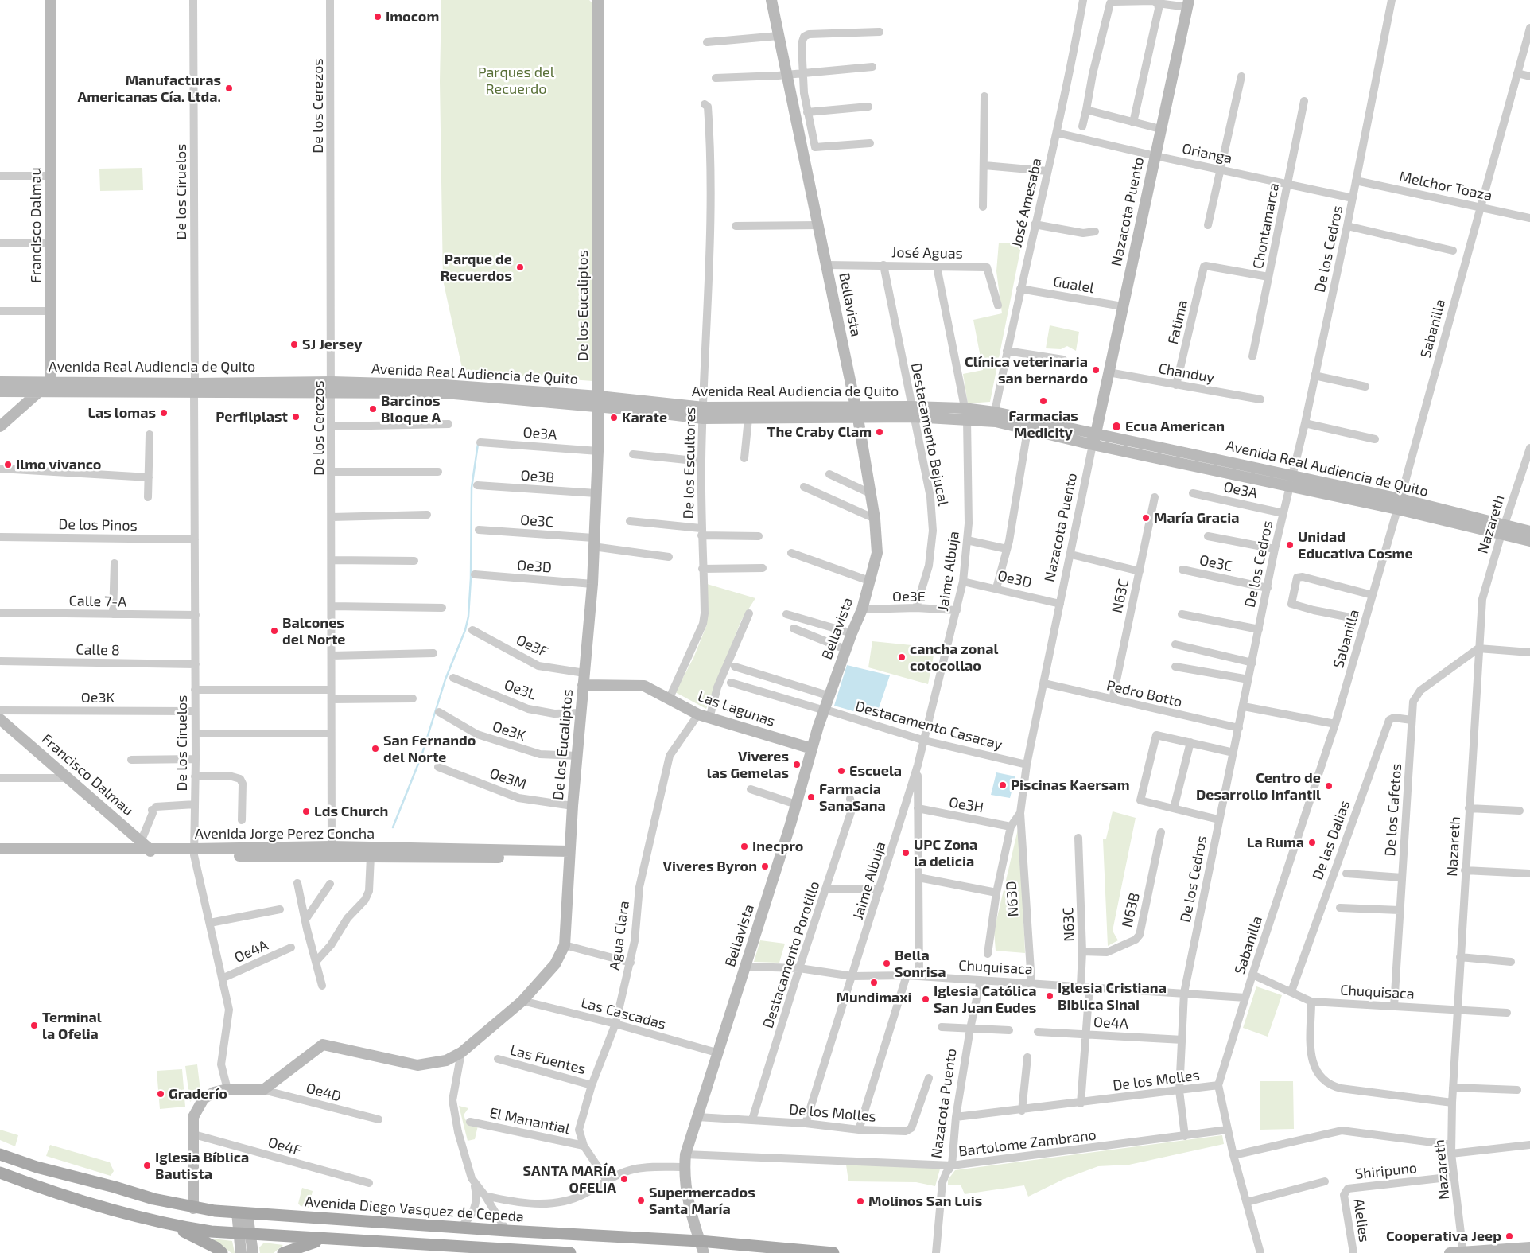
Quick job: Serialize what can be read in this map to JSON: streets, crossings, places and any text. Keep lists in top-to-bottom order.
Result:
{
  "streets": {
    "main road": ["Avenida Diego Vasquez de Cepeda"],
    "street": [
      "De los Cerezos",
      "Orianga",
      "Melchor Toaza",
      "De los Ciruelos",
      "José Amesaba",
      "Nazacota Puento",
      "Francisco Dalmau",
      "Chontamarca",
      "De los Cedros",
      "José Aguas",
      "Gualel",
      "Bellavista",
      "De los Eucaliptos",
      "Fatima",
      "Sabanilla",
      "Avenida Real Audiencia de Quito",
      "Chanduy",
      "Oe3A",
      "Destacamento Bejucal",
      "De los Escultores",
      "Oe3B",
      "Oe3C",
      "Nazareth",
      "De los Pinos",
      "Oe3D",
      "Jaime Albuja",
      "N63C",
      "Oe3E",
      "Calle 7-A",
      "Oe3F",
      "Calle 8",
      "Oe3L",
      "Pedro Botto",
      "Oe3K",
      "Las Lagunas",
      "Destacamento Casacay",
      "Oe3M",
      "Oe3H",
      "De los Cafetos",
      "Avenida Jorge Perez Concha",
      "De las Dalias",
      "N63D",
      "N63B",
      "Agua Clara",
      "Oe4A",
      "Destacamento Porotillo",
      "Chuquisaca",
      "Las Cascadas",
      "Las Fuentes",
      "De los Molles",
      "Oe4D",
      "El Manantial",
      "Bartolome Zambrano",
      "Oe4F",
      "Shiripuno",
      "Alelies"
    ]
  },
  "crossings": [
    ["De los Cerezos", "Avenida Real Audiencia de Quito"],
    ["De los Cerezos", "Avenida Jorge Perez Concha"],
    ["Orianga", "José Amesaba"],
    ["Orianga", "Nazacota Puento"],
    ["Orianga", "Chontamarca"],
    ["Orianga", "De los Cedros"],
    ["Melchor Toaza", "De los Cedros"],
    ["Melchor Toaza", "Sabanilla"],
    ["De los Ciruelos", "Avenida Real Audiencia de Quito"],
    ["De los Ciruelos", "De los Pinos"],
    ["De los Ciruelos", "Calle 7-A"],
    ["De los Ciruelos", "Calle 8"],
    ["De los Ciruelos", "Oe3K"],
    ["De los Ciruelos", "Avenida Jorge Perez Concha"],
    ["De los Ciruelos", "Oe4A"],
    ["José Amesaba", "Gualel"],
    ["José Amesaba", "Avenida Real Audiencia de Quito"],
    ["Nazacota Puento", "Gualel"],
    ["Nazacota Puento", "Avenida Real Audiencia de Quito"],
    ["Nazacota Puento", "Chanduy"],
    ["Nazacota Puento", "Oe3D"],
    ["Nazacota Puento", "Pedro Botto"],
    ["Nazacota Puento", "Destacamento Casacay"],
    ["Nazacota Puento", "Oe3H"],
    ["Nazacota Puento", "N63D"],
    ["Nazacota Puento", "Chuquisaca"],
    ["Nazacota Puento", "De los Molles"],
    ["Nazacota Puento", "Bartolome Zambrano"],
    ["Francisco Dalmau", "Avenida Real Audiencia de Quito"],
    ["Francisco Dalmau", "Avenida Jorge Perez Concha"],
    ["Chontamarca", "Fatima"],
    ["De los Cedros", "Avenida Real Audiencia de Quito"],
    ["De los Cedros", "Oe3A"],
    ["De los Cedros", "Oe3C"],
    ["De los Cedros", "Pedro Botto"],
    ["De los Cedros", "Oe4A"],
    ["De los Cedros", "Chuquisaca"],
    ["De los Cedros", "De los Molles"],
    ["De los Cedros", "Bartolome Zambrano"],
    ["José Aguas", "Bellavista"],
    ["José Aguas", "Destacamento Bejucal"],
    ["José Aguas", "Jaime Albuja"],
    ["Bellavista", "Avenida Real Audiencia de Quito"],
    ["Bellavista", "Oe3E"],
    ["Bellavista", "Las Lagunas"],
    ["Bellavista", "Destacamento Casacay"],
    ["Bellavista", "Chuquisaca"],
    ["Bellavista", "Las Cascadas"],
    ["Bellavista", "De los Molles"],
    ["Bellavista", "Bartolome Zambrano"],
    ["Bellavista", "Avenida Diego Vasquez de Cepeda"],
    ["De los Eucaliptos", "Avenida Real Audiencia de Quito"],
    ["De los Eucaliptos", "Oe3A"],
    ["De los Eucaliptos", "Oe3B"],
    ["De los Eucaliptos", "Oe3C"],
    ["De los Eucaliptos", "Oe3D"],
    ["De los Eucaliptos", "Oe3F"],
    ["De los Eucaliptos", "Oe3L"],
    ["De los Eucaliptos", "Oe3K"],
    ["De los Eucaliptos", "Las Lagunas"],
    ["De los Eucaliptos", "Oe3M"],
    ["De los Eucaliptos", "Avenida Jorge Perez Concha"],
    ["De los Eucaliptos", "Las Cascadas"],
    ["De los Eucaliptos", "Oe4D"],
    ["Fatima", "Chanduy"],
    ["Sabanilla", "Avenida Real Audiencia de Quito"],
    ["Sabanilla", "Chuquisaca"],
    ["Sabanilla", "De los Molles"],
    ["Sabanilla", "Bartolome Zambrano"],
    ["Avenida Real Audiencia de Quito", "Destacamento Bejucal"],
    ["Avenida Real Audiencia de Quito", "De los Escultores"],
    ["Avenida Real Audiencia de Quito", "Nazareth"],
    ["Avenida Real Audiencia de Quito", "Jaime Albuja"],
    ["Destacamento Bejucal", "Oe3E"],
    ["De los Escultores", "Las Lagunas"],
    ["Nazareth", "De los Cafetos"],
    ["Nazareth", "Chuquisaca"],
    ["Nazareth", "Shiripuno"],
    ["Oe3D", "Jaime Albuja"],
    ["Jaime Albuja", "Oe3E"],
    ["Jaime Albuja", "Destacamento Casacay"],
    ["Jaime Albuja", "Chuquisaca"],
    ["Jaime Albuja", "De los Molles"],
    ["N63C", "Pedro Botto"],
    ["N63C", "N63B"],
    ["N63C", "Chuquisaca"],
    ["Las Lagunas", "Agua Clara"],
    ["De los Cafetos", "De las Dalias"],
    ["De los Cafetos", "Chuquisaca"],
    ["De las Dalias", "Chuquisaca"],
    ["N63D", "Chuquisaca"],
    ["Agua Clara", "Las Cascadas"],
    ["Agua Clara", "Las Fuentes"],
    ["Agua Clara", "El Manantial"],
    ["Destacamento Porotillo", "Chuquisaca"],
    ["Destacamento Porotillo", "De los Molles"],
    ["Shiripuno", "Alelies"]
  ],
  "parks": ["Parques del Recuerdo"],
  "places": [
    "Imocom",
    "Manufacturas Americanas Cía. Ltda.",
    "Parque de Recuerdos",
    "SJ Jersey",
    "Clínica veterinaria san bernardo",
    "Farmacias Medicity",
    "Barcinos Bloque A",
    "Las lomas",
    "Perfilplast",
    "Karate",
    "Ecua American",
    "The Craby Clam",
    "Ilmo vivanco",
    "María Gracia",
    "Unidad Educativa Cosme",
    "Balcones del Norte",
    "cancha zonal cotocollao",
    "San Fernando del Norte",
    "Viveres las Gemelas",
    "Escuela",
    "Piscinas Kaersam",
    "Centro de Desarrollo Infantil",
    "Farmacia SanaSana",
    "Lds Church",
    "La Ruma",
    "Inecpro",
    "UPC Zona la delicia",
    "Viveres Byron",
    "Bella Sonrisa",
    "Mundimaxi",
    "Iglesia Cristiana Biblica Sinai",
    "Iglesia Católica San Juan Eudes",
    "Terminal la Ofelia",
    "Graderío",
    "Iglesia Bíblica Bautista",
    "SANTA MARÍA OFELIA",
    "Supermercados Santa María",
    "Molinos San Luis",
    "Cooperativa Jeep"
  ]
}
